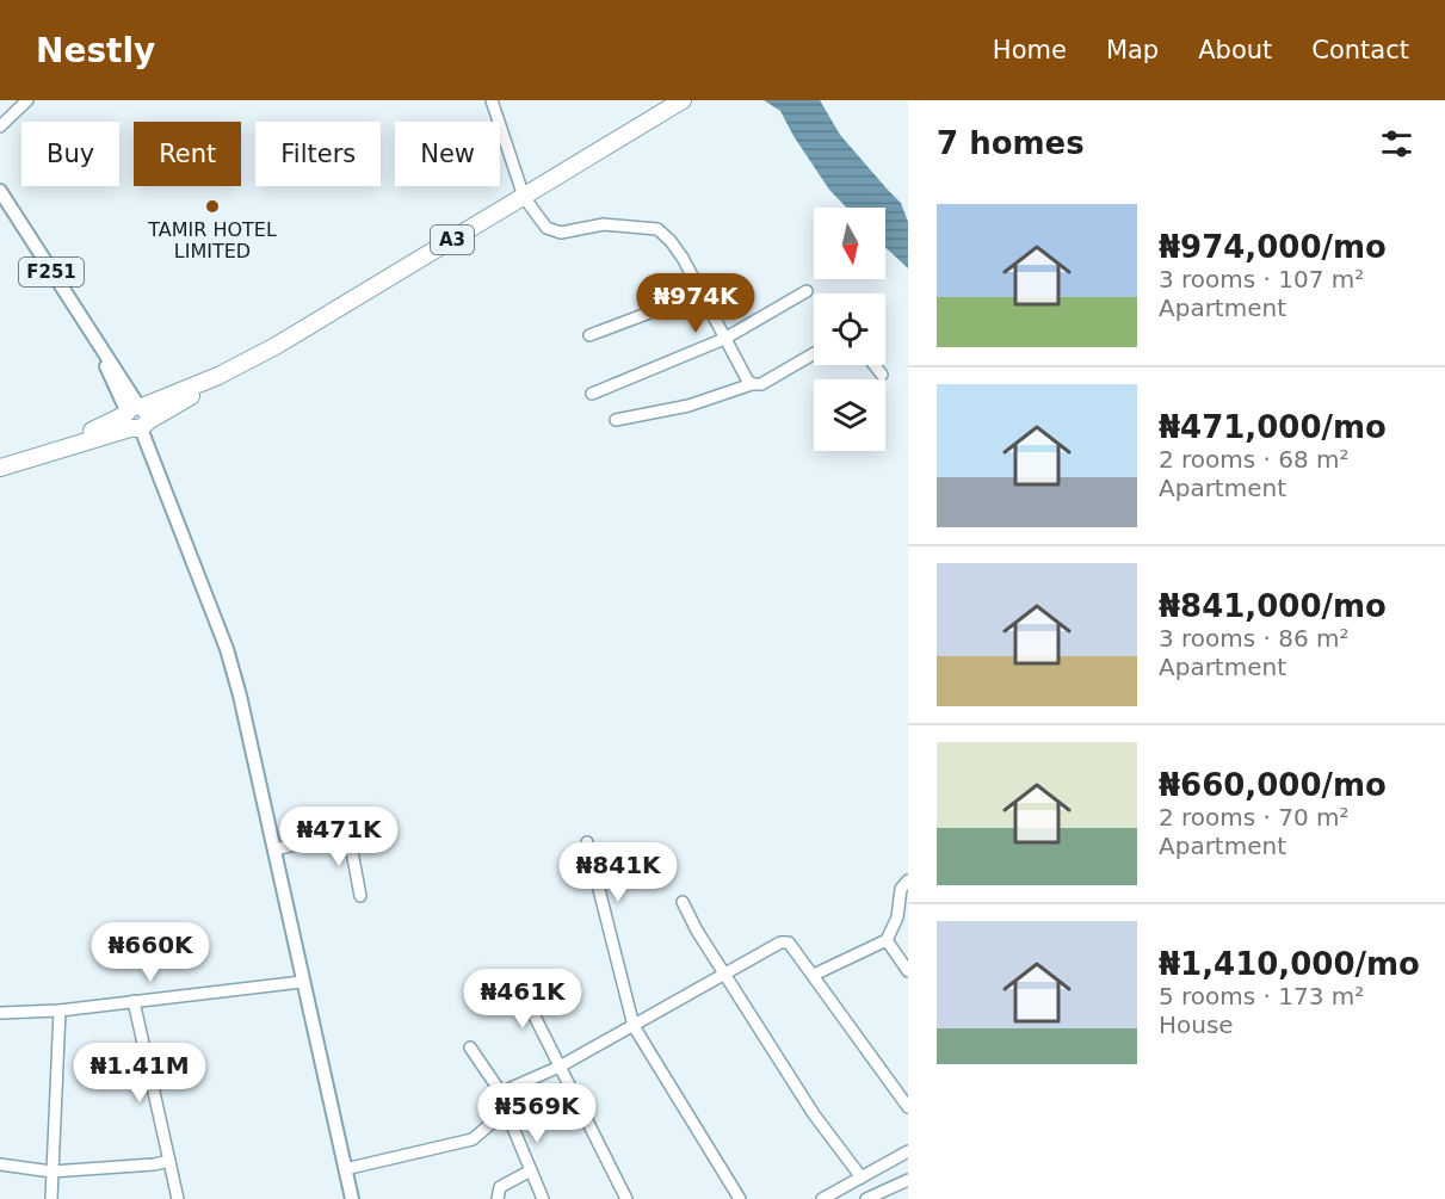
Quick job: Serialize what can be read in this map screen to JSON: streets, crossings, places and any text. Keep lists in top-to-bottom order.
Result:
{
  "streets": {
    "highway": ["A3"],
    "main road": ["F251"]
  },
  "crossings": [
    ["A3", "F251"]
  ],
  "places": ["TAMIR HOTEL LIMITED"],
  "north": "bottom",
  "page": {
    "header": "Nestly",
    "nav": [
      "Home",
      "Map",
      "About",
      "Contact"
    ],
    "heading": "7 homes",
    "chip": [
      "Buy",
      "Rent",
      "Filters",
      "New"
    ],
    "list": [
      {
        "name": "₦974,000/mo",
        "note": "3 rooms · 107 m² · Apartment"
      },
      {
        "name": "₦471,000/mo",
        "note": "2 rooms · 68 m² · Apartment"
      },
      {
        "name": "₦841,000/mo",
        "note": "3 rooms · 86 m² · Apartment"
      },
      {
        "name": "₦660,000/mo",
        "note": "2 rooms · 70 m² · Apartment"
      },
      {
        "name": "₦1,410,000/mo",
        "note": "5 rooms · 173 m² · House"
      }
    ],
    "price": [
      "₦974K",
      "₦471K",
      "₦841K",
      "₦660K",
      "₦461K",
      "₦1.41M",
      "₦569K"
    ]
  }
}
